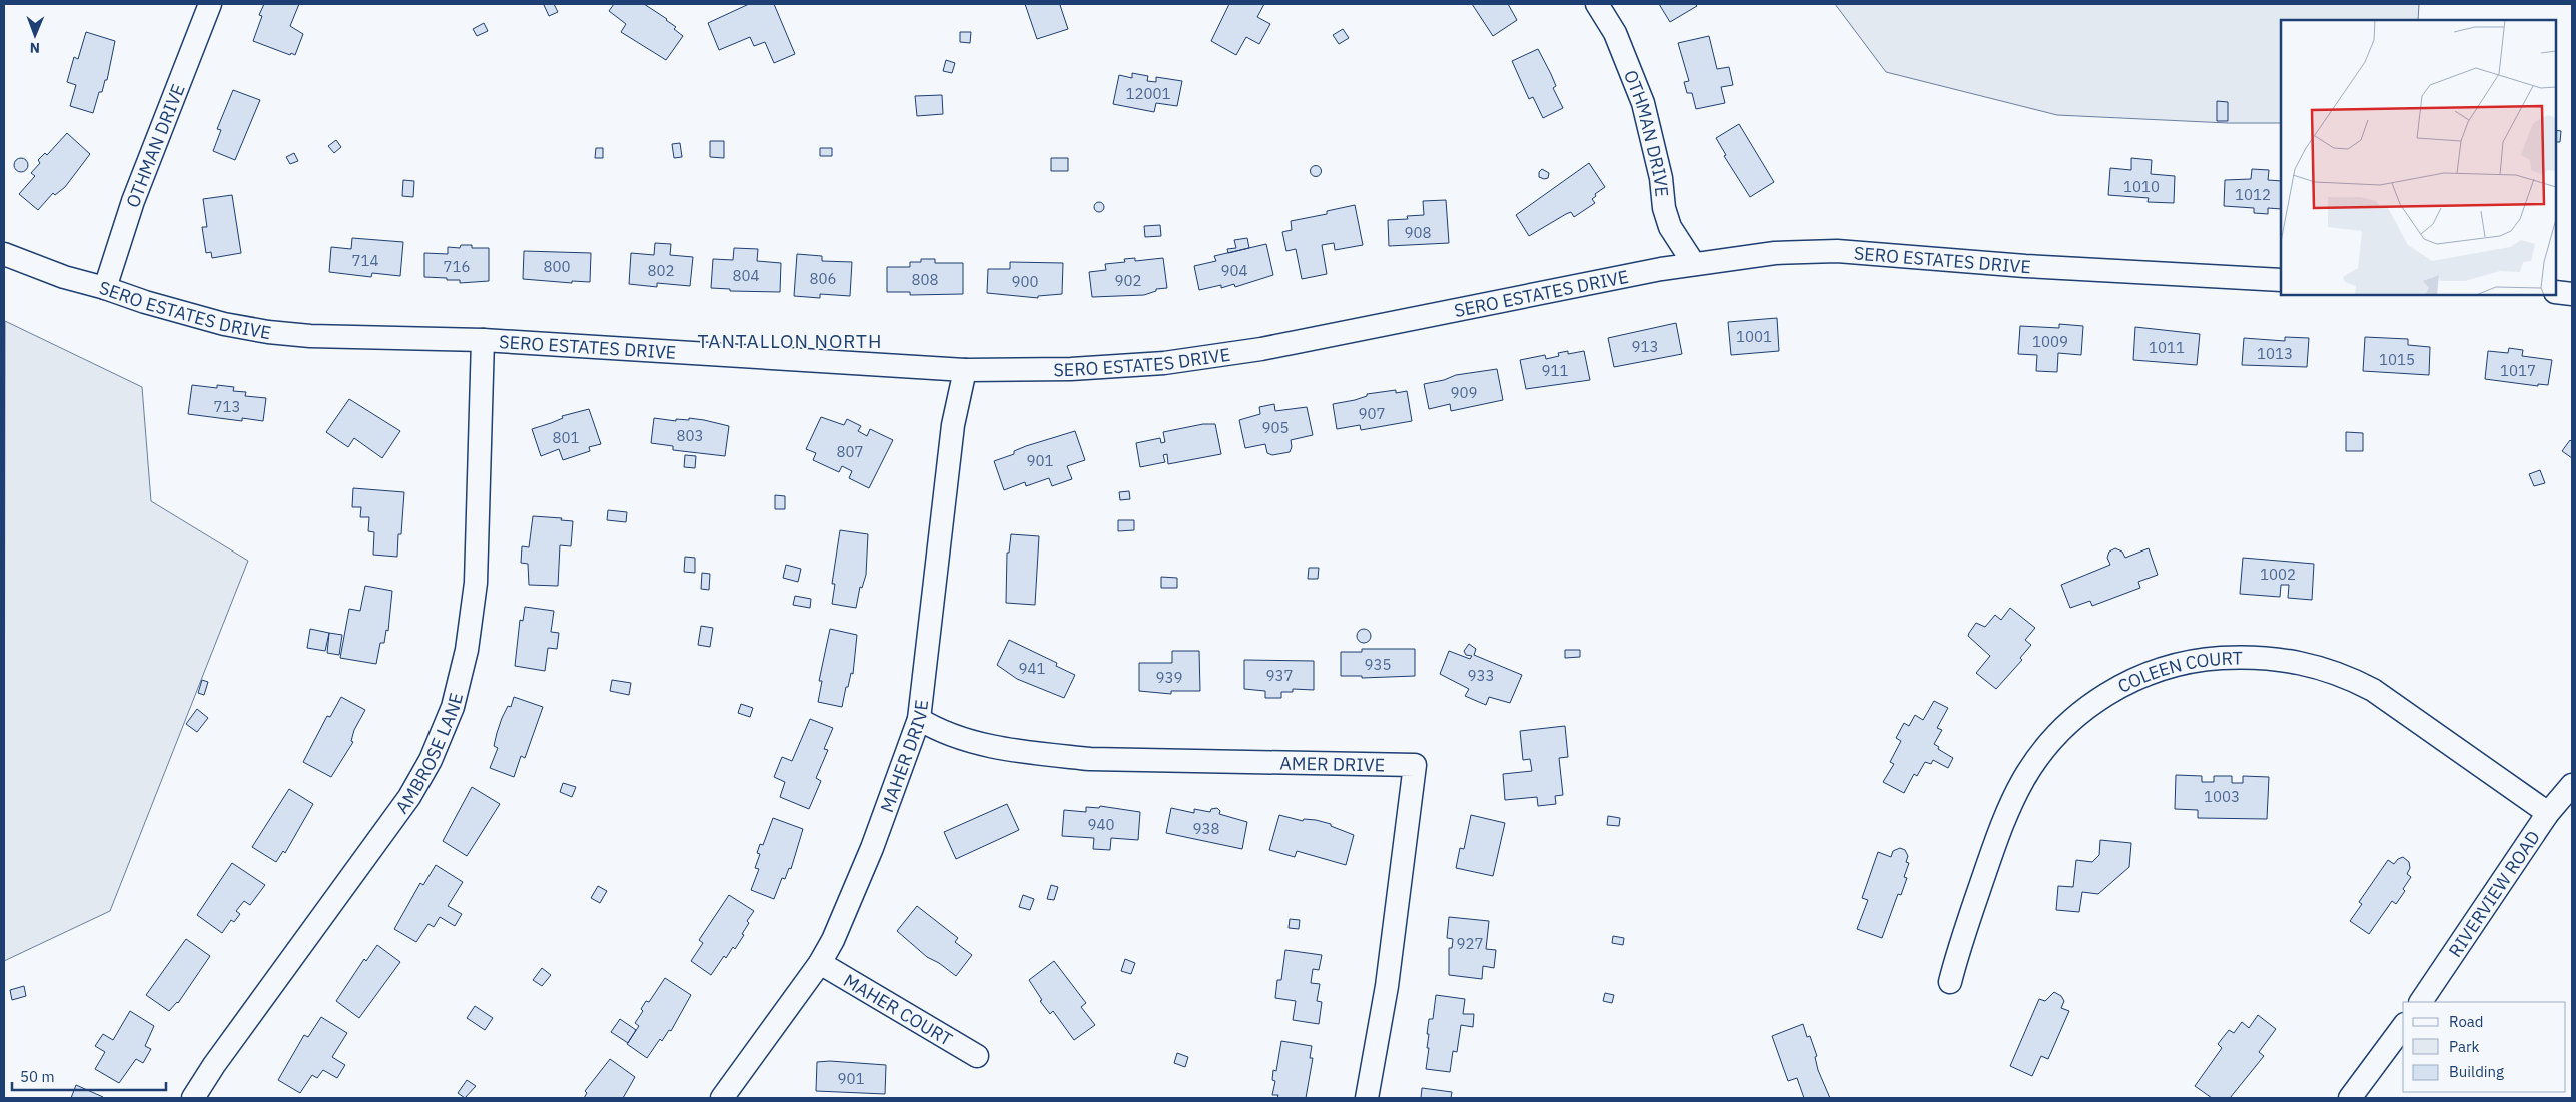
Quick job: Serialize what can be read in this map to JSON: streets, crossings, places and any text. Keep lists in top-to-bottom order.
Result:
{
  "streets": {
    "street": [
      "OTHMAN DRIVE",
      "SERO ESTATES DRIVE",
      "COLEEN COURT",
      "AMBROSE LANE",
      "MAHER DRIVE",
      "AMER DRIVE",
      "RIVERVIEW ROAD",
      "MAHER COURT"
    ]
  },
  "crossings": [
    ["OTHMAN DRIVE", "SERO ESTATES DRIVE"],
    ["SERO ESTATES DRIVE", "AMBROSE LANE"],
    ["SERO ESTATES DRIVE", "MAHER DRIVE"],
    ["COLEEN COURT", "RIVERVIEW ROAD"],
    ["MAHER DRIVE", "AMER DRIVE"],
    ["MAHER DRIVE", "MAHER COURT"]
  ],
  "districts": ["TANTALLON NORTH"],
  "house_numbers": [
    "12001",
    "1010",
    "1012",
    "908",
    "714",
    "716",
    "800",
    "802",
    "904",
    "804",
    "806",
    "808",
    "902",
    "900",
    "1001",
    "1009",
    "913",
    "1011",
    "1013",
    "1015",
    "911",
    "1017",
    "909",
    "713",
    "907",
    "905",
    "803",
    "801",
    "807",
    "901",
    "1002",
    "935",
    "941",
    "937",
    "933",
    "939",
    "1003",
    "940",
    "938",
    "927",
    "901"
  ],
  "legend": ["Road", "Park", "Building"],
  "scale_bar": "50 m",
  "north": "bottom"
}
